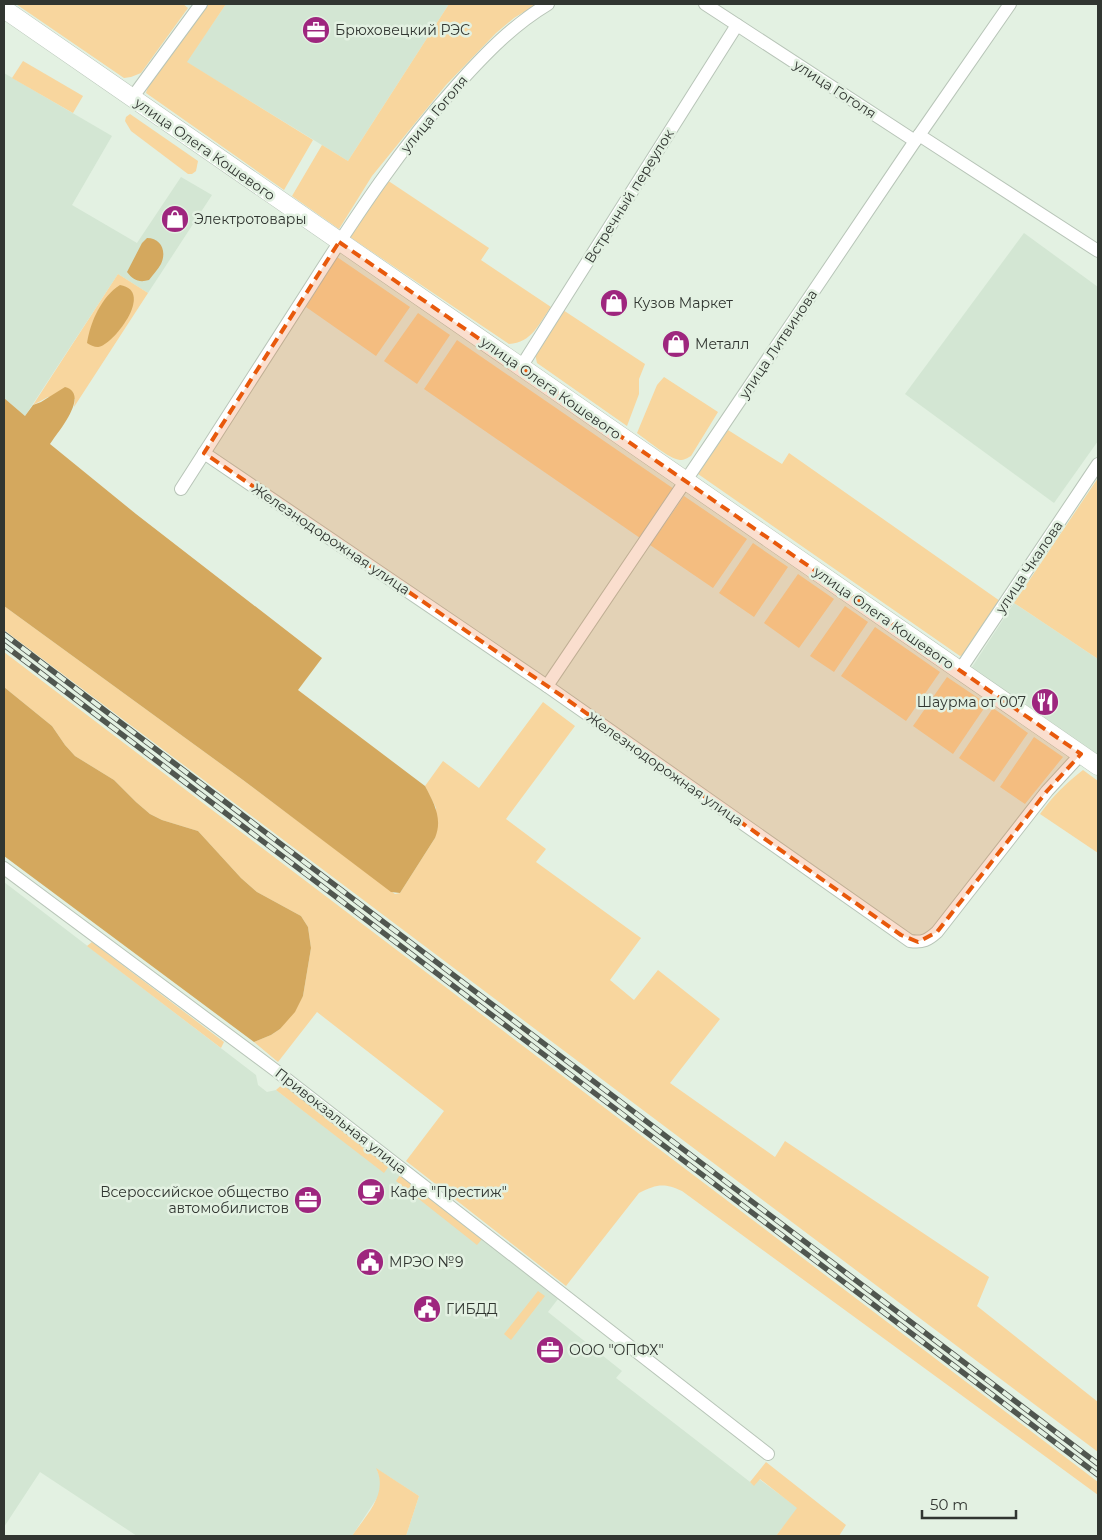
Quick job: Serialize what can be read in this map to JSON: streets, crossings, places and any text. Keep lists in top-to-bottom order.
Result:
{
  "streets": {
    "main road": ["улица Олега Кошевого"],
    "street": [
      "улица Гоголя",
      "Встречный переулок",
      "улица Литвинова",
      "Железнодорожная улица",
      "улица Чкалова",
      "Привокзальная улица"
    ]
  },
  "crossings": [
    ["улица Гоголя", "улица Олега Кошевого"],
    ["улица Гоголя", "Встречный переулок"],
    ["улица Гоголя", "улица Литвинова"],
    ["улица Олега Кошевого", "Встречный переулок"],
    ["улица Олега Кошевого", "улица Литвинова"],
    ["улица Олега Кошевого", "Железнодорожная улица"],
    ["улица Олега Кошевого", "улица Чкалова"],
    ["улица Литвинова", "Железнодорожная улица"]
  ],
  "places": {
    "office": ["Брюховецкий РЭС", "Всероссийское общество автомобилистов", "ООО \"ОПФХ\""],
    "shop": ["Электротовары", "Кузов Маркет", "Металл"],
    "restaurant": ["Шаурма от 007"],
    "cafe": ["Кафе \"Престиж\""],
    "public building": ["МРЭО №9", "ГИБДД"]
  },
  "scale_bar": "50 m"
}
